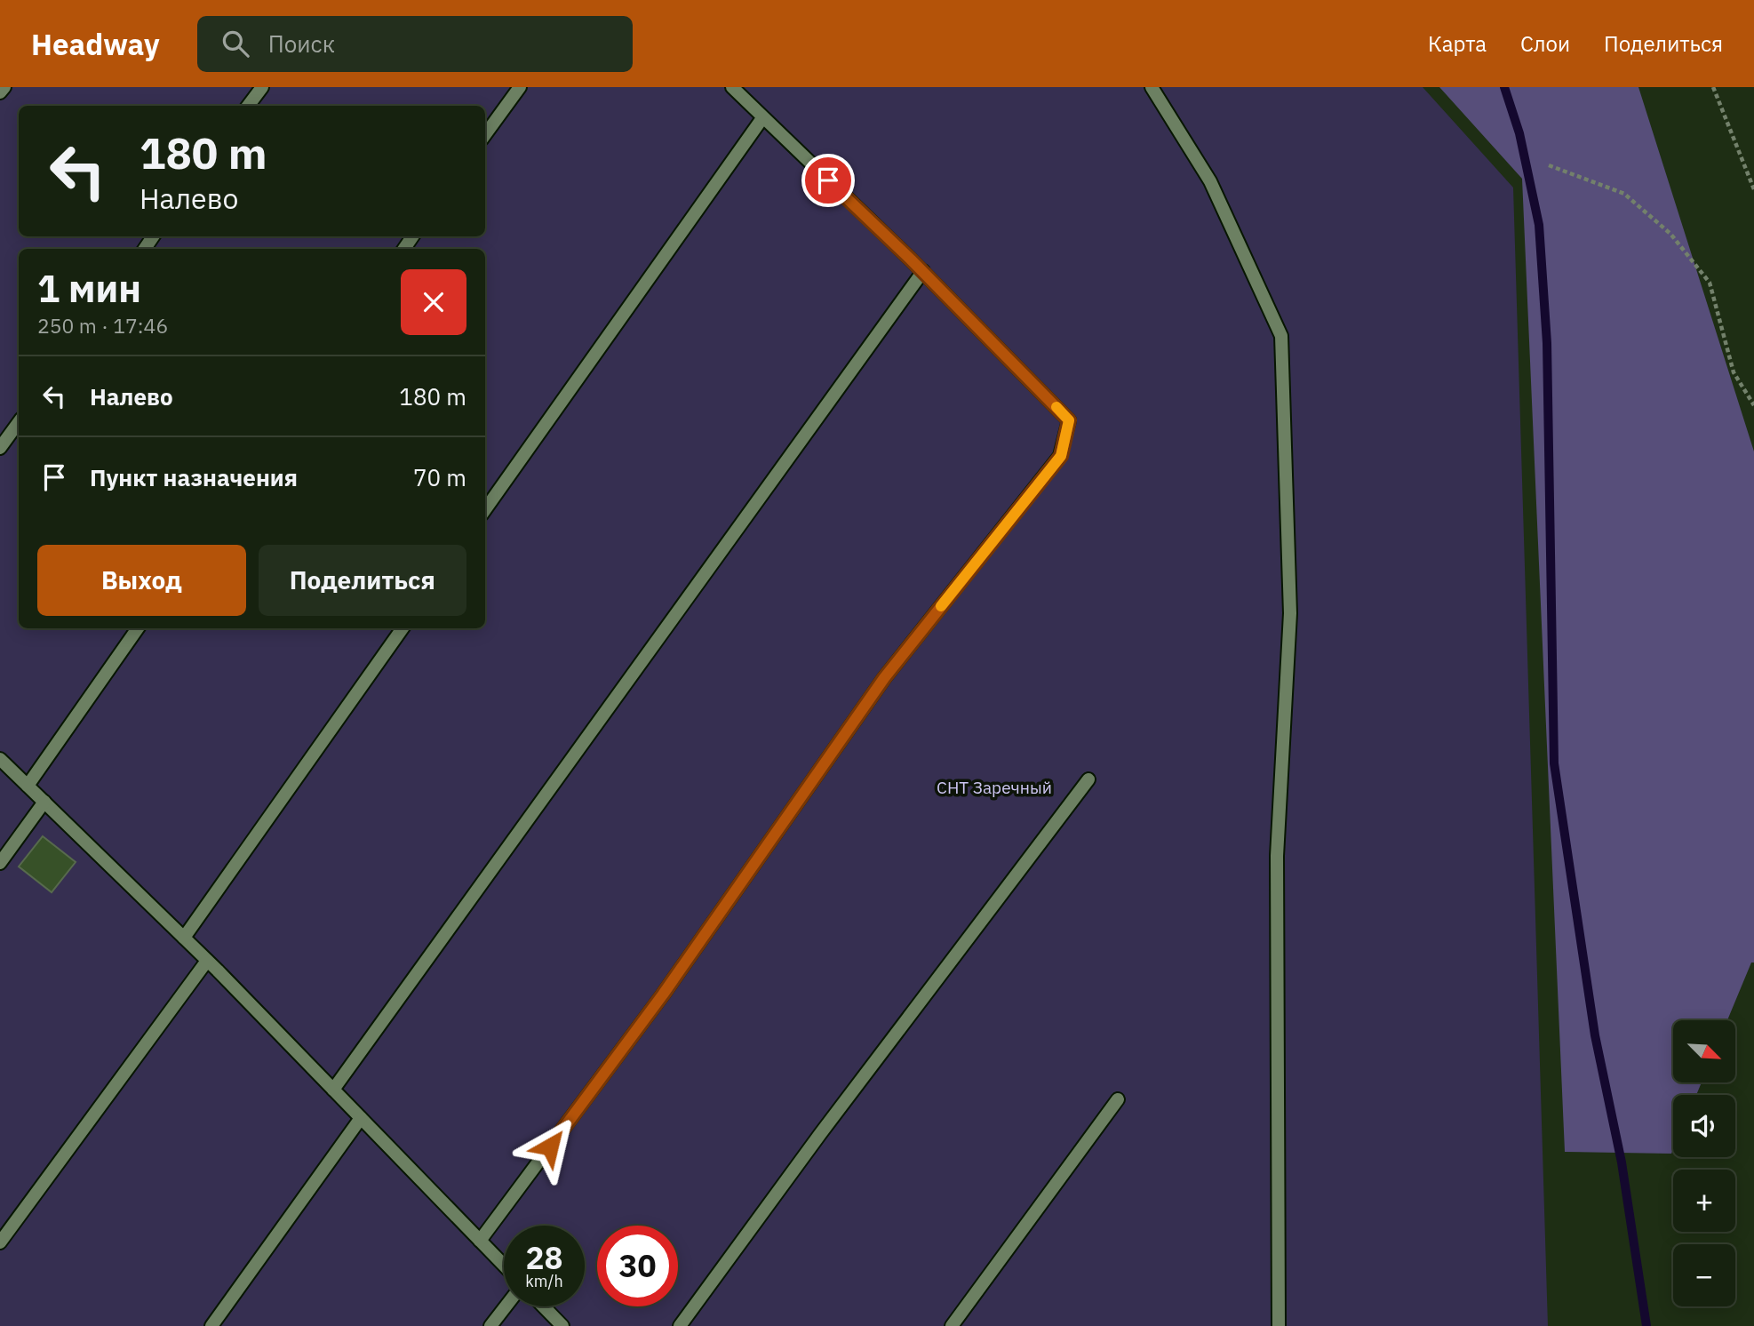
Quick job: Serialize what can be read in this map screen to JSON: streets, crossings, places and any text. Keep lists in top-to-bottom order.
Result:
{
  "parks": ["СНТ Заречный"],
  "north": "bottom right",
  "page": {
    "header": "Headway",
    "search": "Поиск",
    "nav": ["Карта", "Слои", "Поделиться"],
    "turn": ["180 m", "Налево"],
    "heading": ["1 мин", "250 m · 17:46"],
    "list": [
      {
        "name": "Налево",
        "value": "180 m"
      },
      {
        "name": "Пункт назначения",
        "value": "70 m"
      }
    ],
    "buttons": ["Выход", "Поделиться"],
    "map_buttons": ["+", "−"],
    "speed": "28 km/h",
    "limit": "30"
  }
}
